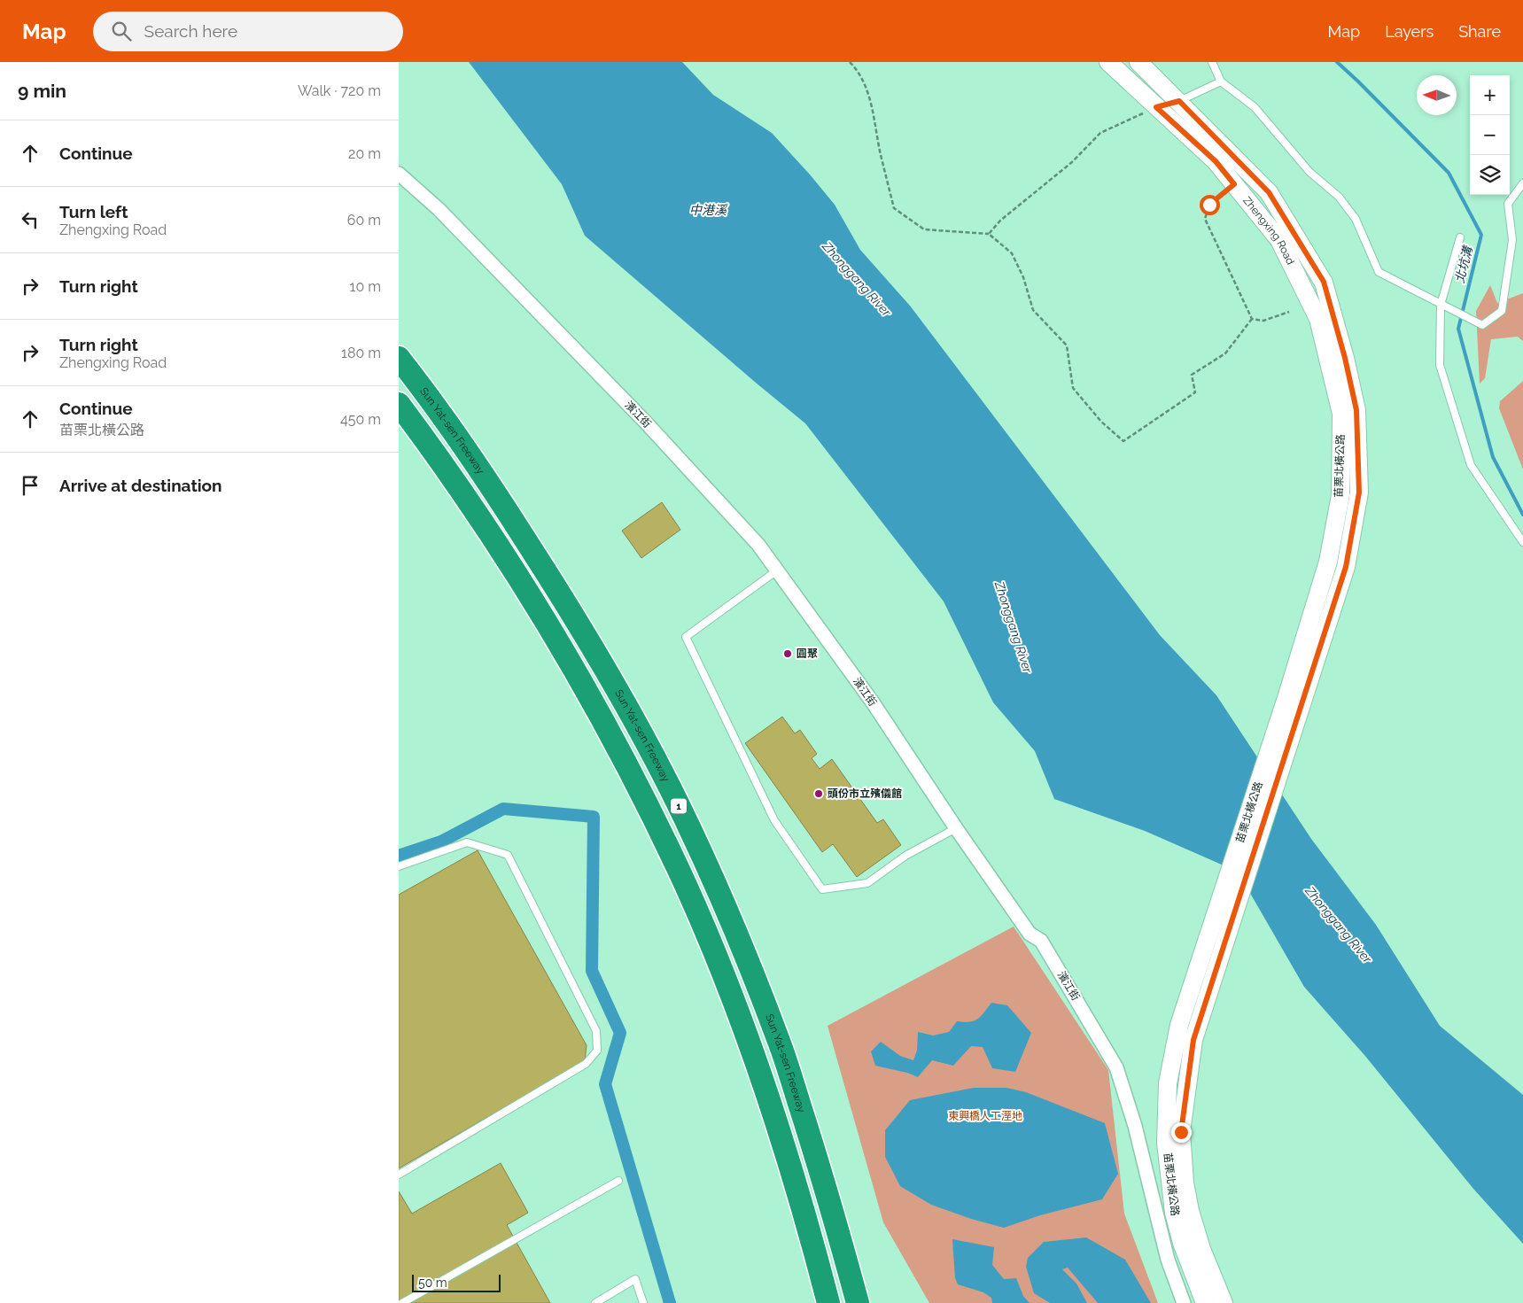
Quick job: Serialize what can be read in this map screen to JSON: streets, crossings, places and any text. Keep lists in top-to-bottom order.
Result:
{
  "streets": {
    "highway": ["Sun Yat-sen Freeway", "1"],
    "main road": ["Zhengxing Road", "苗栗北橫公路"],
    "street": ["濱江街"]
  },
  "crossings": [
    ["Zhengxing Road", "苗栗北橫公路"]
  ],
  "water": ["中港溪", "北坑溝", "Zhonggang River"],
  "parks": ["東興橋人工溼地"],
  "places": ["圓聚", "頭份市立殯儀館"],
  "scale_bar": "50 m",
  "north": "left",
  "page": {
    "header": "Map",
    "search": "Search here",
    "nav": ["Map", "Layers", "Share"],
    "heading": ["9 min", "Walk · 720 m"],
    "map_buttons": ["+", "−"],
    "list": [
      ["Continue", "20 m"],
      ["Turn left", "Zhengxing Road", "60 m"],
      ["Turn right", "10 m"],
      ["Turn right", "Zhengxing Road", "180 m"],
      ["Continue", "苗栗北橫公路", "450 m"],
      "Arrive at destination"
    ],
    "scale": "50 m"
  }
}
